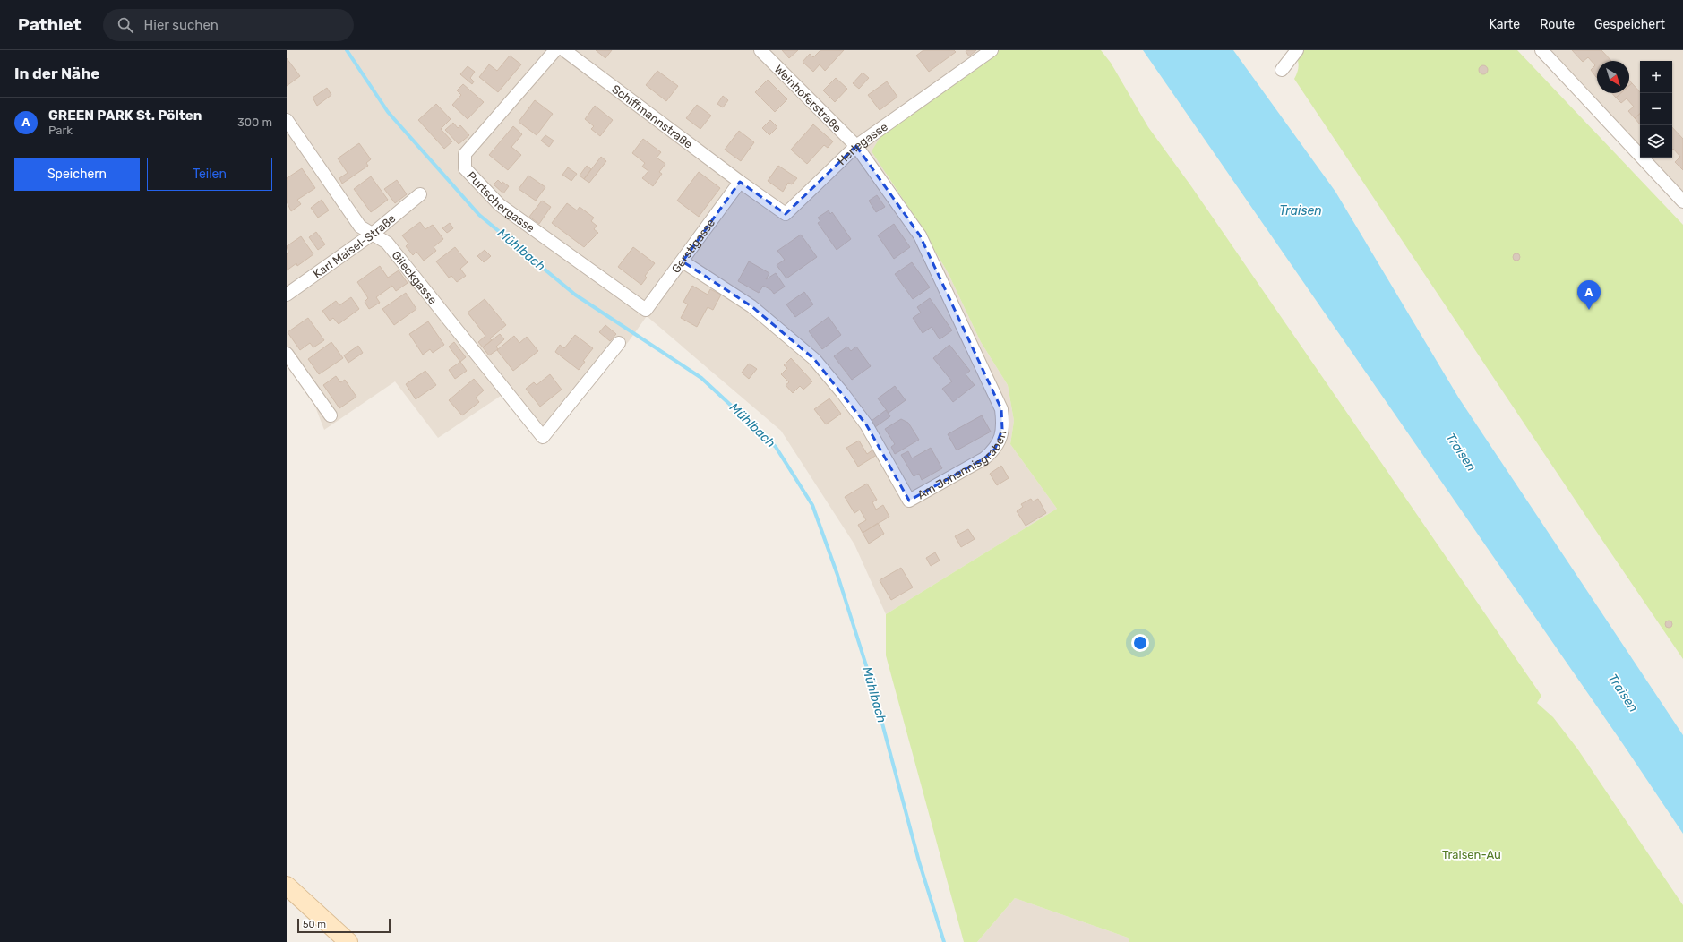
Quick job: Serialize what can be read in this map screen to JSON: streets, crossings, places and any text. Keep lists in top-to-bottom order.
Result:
{
  "streets": {
    "street": [
      "Weinhoferstraße",
      "Schiffmannstraße",
      "Herlegasse",
      "Purtschergasse",
      "Karl Maisel-Straße",
      "Gerstlgasse",
      "Gileckgasse",
      "Am Johannisgraben"
    ]
  },
  "crossings": [
    ["Weinhoferstraße", "Herlegasse"],
    ["Weinhoferstraße", "Am Johannisgraben"],
    ["Schiffmannstraße", "Herlegasse"],
    ["Schiffmannstraße", "Gerstlgasse"],
    ["Herlegasse", "Gerstlgasse"],
    ["Herlegasse", "Am Johannisgraben"],
    ["Purtschergasse", "Gerstlgasse"],
    ["Karl Maisel-Straße", "Gileckgasse"],
    ["Gerstlgasse", "Am Johannisgraben"]
  ],
  "water": ["Traisen", "Mühlbach"],
  "parks": ["Traisen-Au"],
  "scale_bar": "50 m",
  "north": "bottom right",
  "page": {
    "header": "Pathlet",
    "search": "Hier suchen",
    "nav": ["Karte", "Route", "Gespeichert"],
    "heading": "In der Nähe",
    "map_buttons": ["+", "−"],
    "list": [
      {
        "mark": "A",
        "name": "GREEN PARK St. Pölten",
        "note": "Park",
        "value": "300 m"
      }
    ],
    "buttons": ["Speichern", "Teilen"],
    "pins": "A",
    "scale": "50 m"
  }
}
